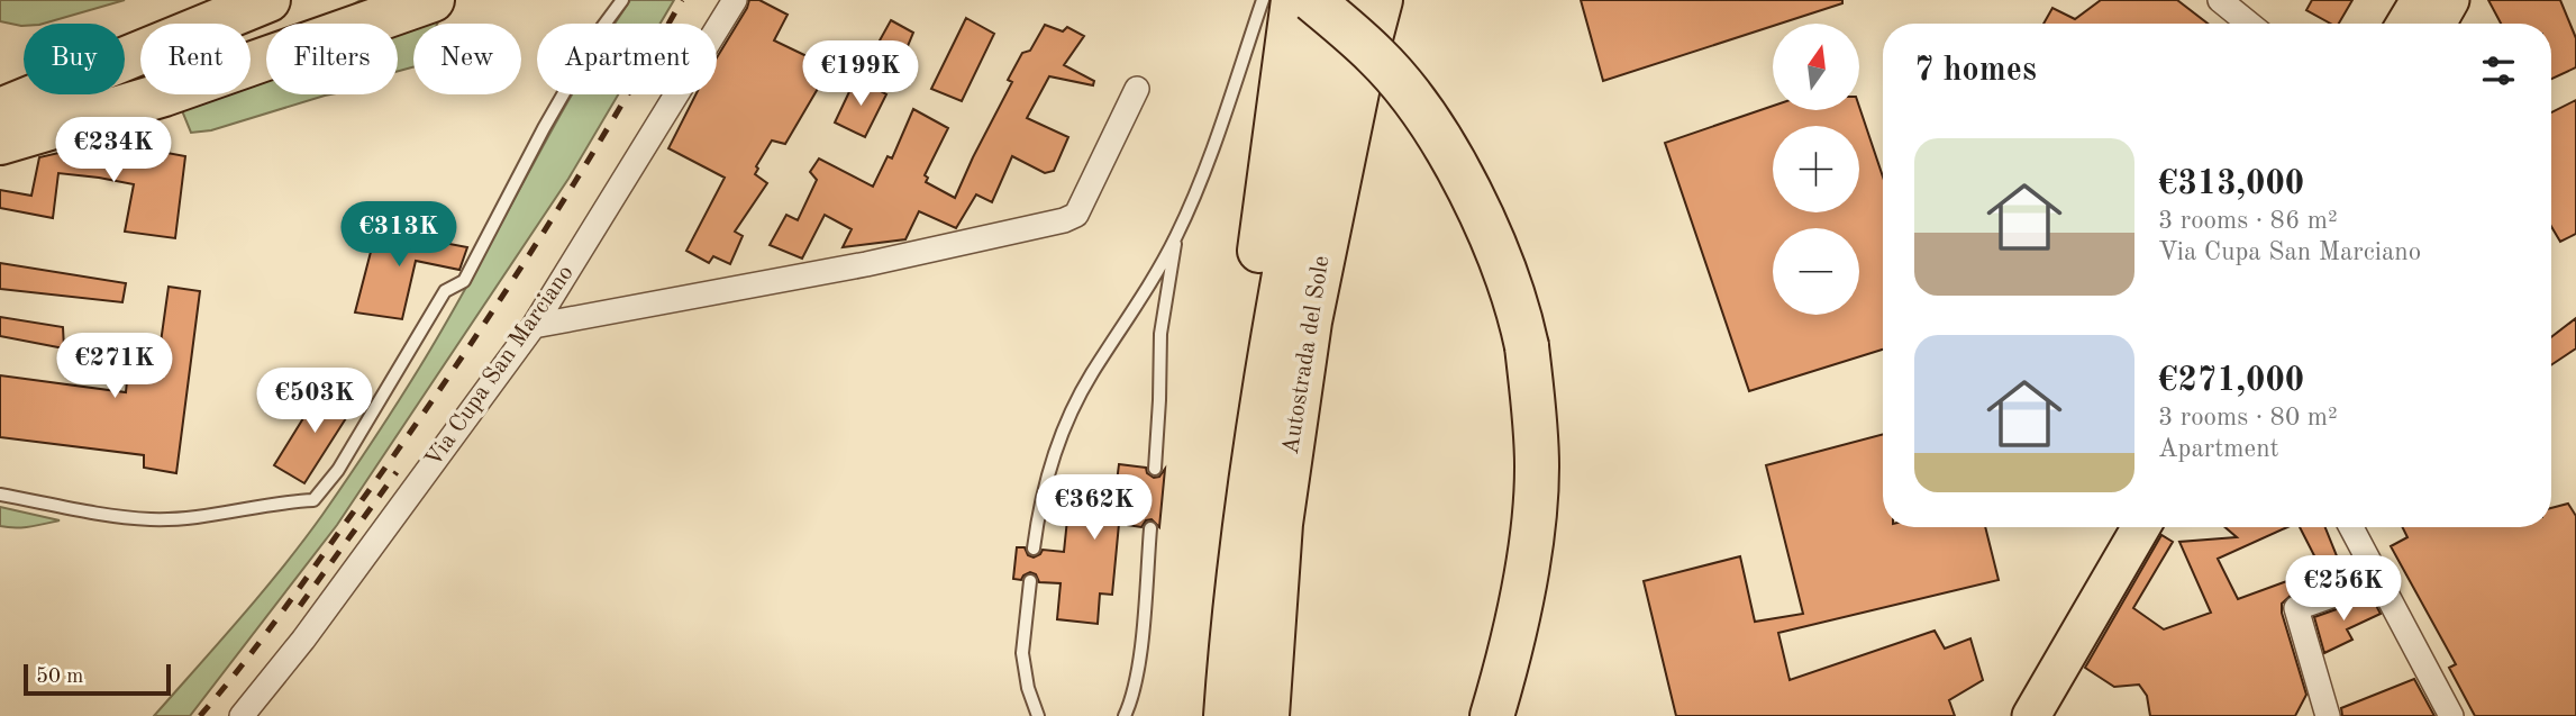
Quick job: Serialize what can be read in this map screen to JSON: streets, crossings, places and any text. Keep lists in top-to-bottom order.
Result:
{
  "streets": {
    "highway": ["Autostrada del Sole"],
    "street": ["Via Cupa San Marciano"]
  },
  "scale_bar": "50 m",
  "north": "top",
  "page": {
    "map_buttons": ["+", "−"],
    "chip": [
      "Buy",
      "Rent",
      "Filters",
      "New",
      "Apartment"
    ],
    "heading": "7 homes",
    "price": [
      "€199K",
      "€234K",
      "€313K",
      "€271K",
      "€503K",
      "€362K",
      "€256K"
    ],
    "list": [
      {
        "name": "€313,000",
        "note": "3 rooms · 86 m² · Via Cupa San Marciano"
      },
      {
        "name": "€271,000",
        "note": "3 rooms · 80 m² · Apartment"
      }
    ],
    "scale": "50 m"
  }
}
